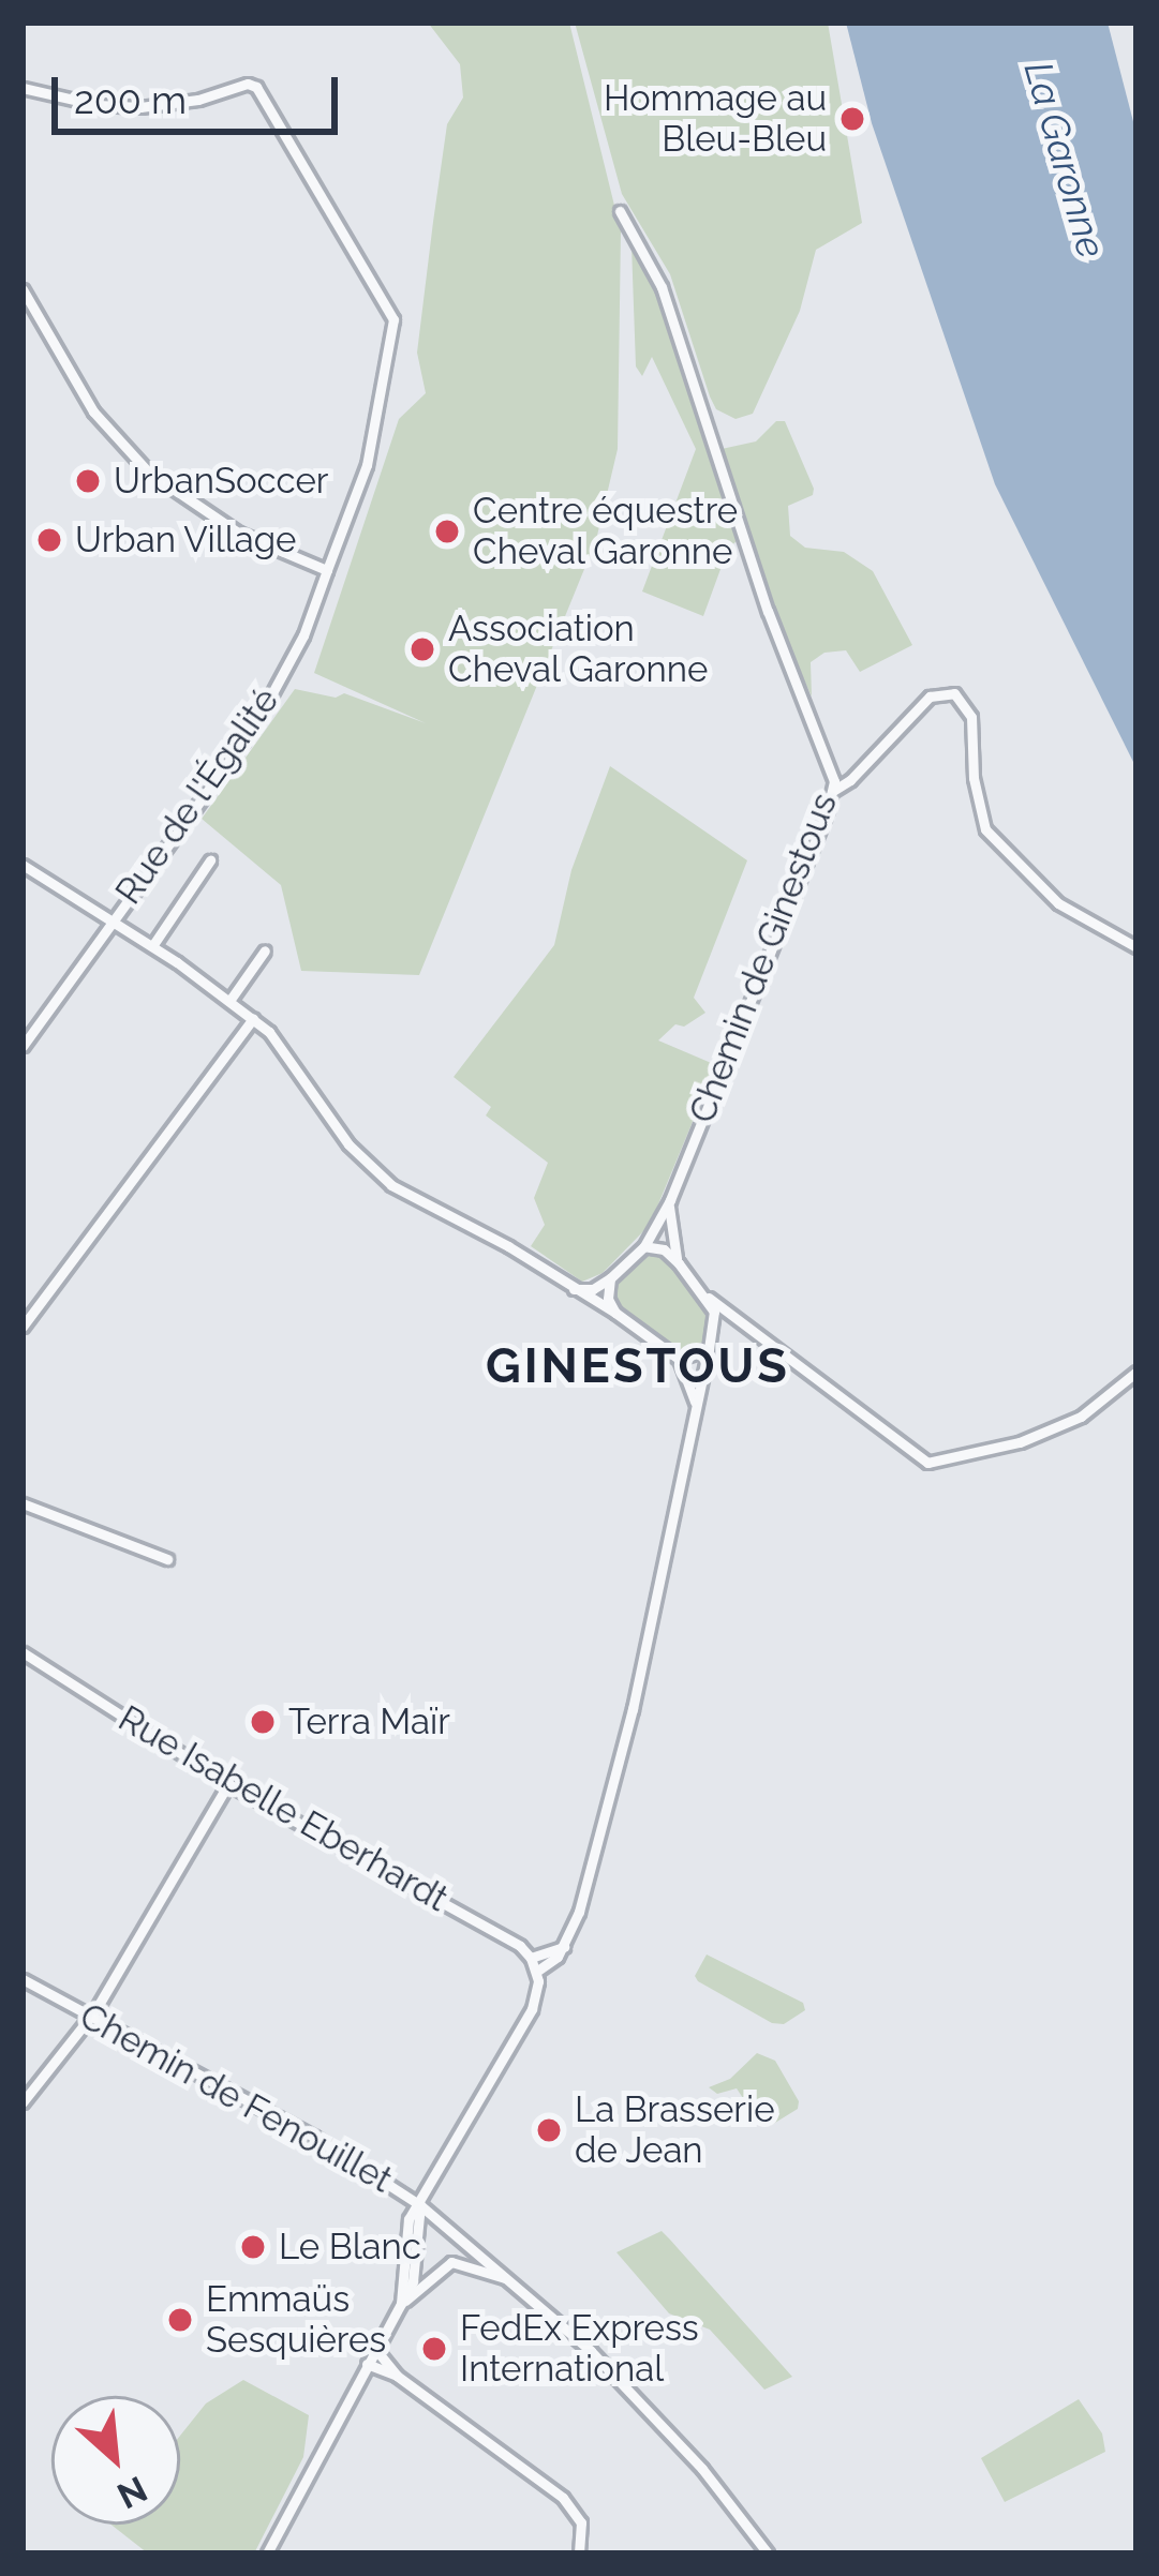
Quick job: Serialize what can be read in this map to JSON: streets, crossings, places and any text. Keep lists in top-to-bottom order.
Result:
{
  "streets": {
    "street": [
      "Rue de l'Égalité",
      "Chemin de Ginestous",
      "Rue Isabelle Eberhardt",
      "Chemin de Fenouillet"
    ]
  },
  "districts": ["GINESTOUS"],
  "water": ["La Garonne"],
  "places": [
    "Hommage au Bleu-Bleu",
    "UrbanSoccer",
    "Centre équestre Cheval Garonne",
    "Urban Village",
    "Association Cheval Garonne",
    "Terra Maïr",
    "La Brasserie de Jean",
    "Le Blanc",
    "Emmaüs Sesquières",
    "FedEx Express International"
  ],
  "scale_bar": "200 m",
  "north": "bottom right"
}
